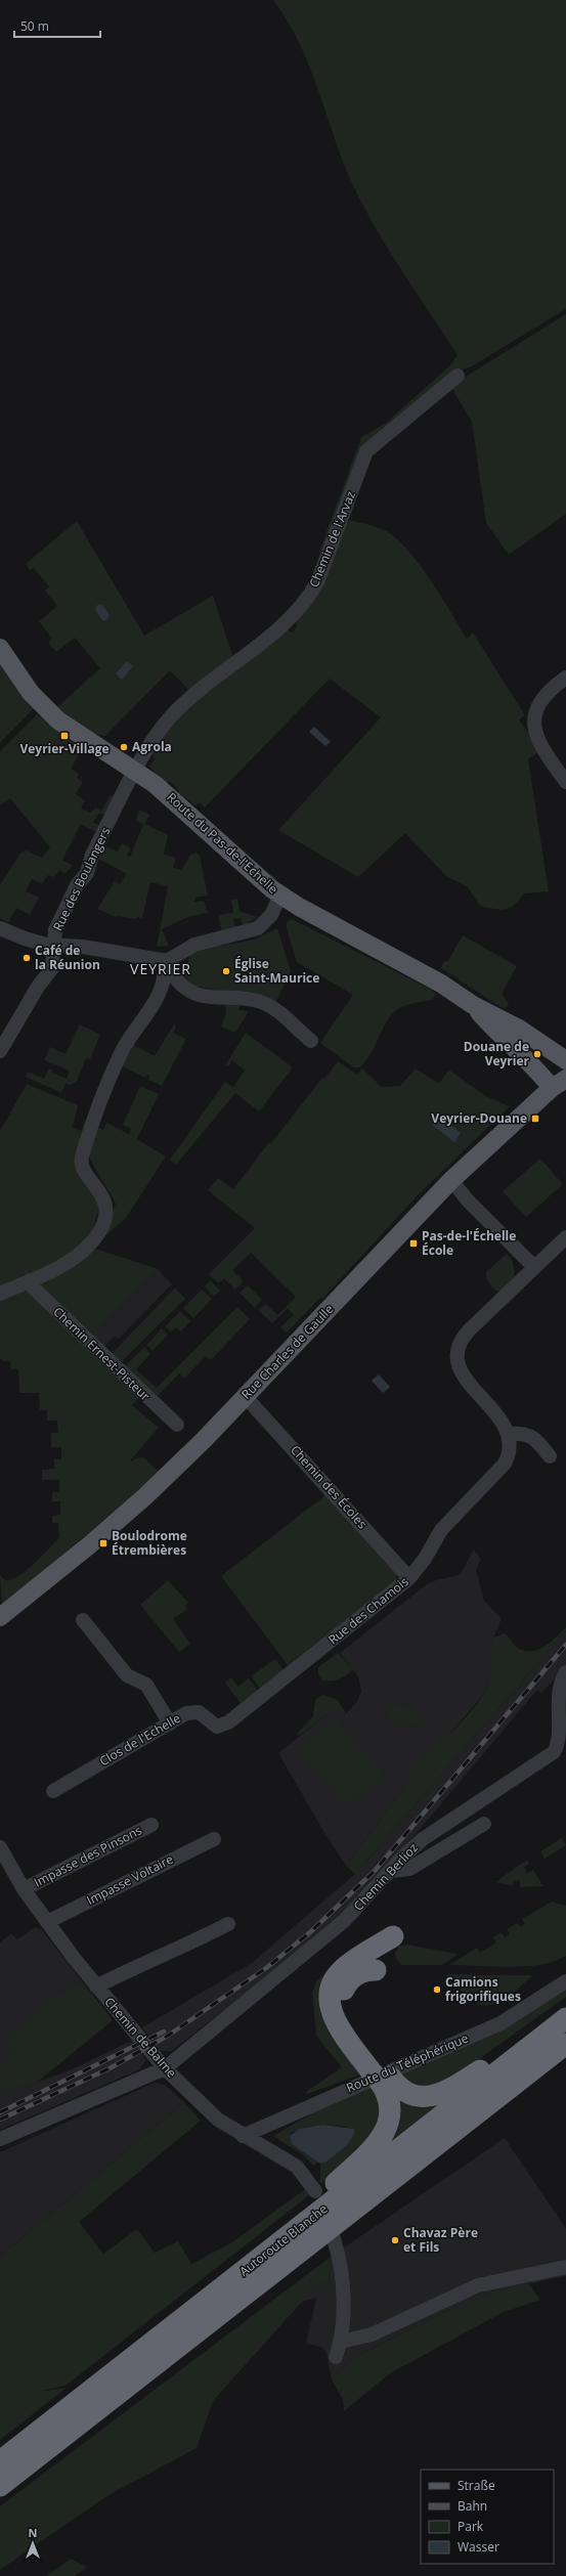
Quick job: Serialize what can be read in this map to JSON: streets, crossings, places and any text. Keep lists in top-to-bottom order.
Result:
{
  "streets": {
    "highway": ["Autoroute Blanche"],
    "main road": ["Route du Pas-de-l'Echelle", "Rue Charles de Gaulle"],
    "street": [
      "Chemin de l'Arvaz",
      "Rue des Boulangers",
      "Chemin Ernest-Pisteur",
      "Chemin des Écoles",
      "Rue des Chamois",
      "Clos de l'Echelle",
      "Impasse des Pinsons",
      "Chemin Berlioz",
      "Impasse Voltaire",
      "Chemin de Balme",
      "Route du Téléphérique"
    ]
  },
  "crossings": [
    ["Chemin de l'Arvaz", "Route du Pas-de-l'Echelle"],
    ["Chemin de l'Arvaz", "Rue des Boulangers"],
    ["Route du Pas-de-l'Echelle", "Rue des Boulangers"],
    ["Route du Pas-de-l'Echelle", "Rue Charles de Gaulle"],
    ["Rue Charles de Gaulle", "Chemin des Écoles"],
    ["Chemin des Écoles", "Rue des Chamois"],
    ["Rue des Chamois", "Clos de l'Echelle"],
    ["Impasse des Pinsons", "Chemin de Balme"],
    ["Chemin Berlioz", "Chemin de Balme"],
    ["Impasse Voltaire", "Chemin de Balme"],
    ["Chemin de Balme", "Route du Téléphérique"]
  ],
  "districts": ["VEYRIER"],
  "places": {
    "transit": [
      "Veyrier-Village",
      "Veyrier-Douane",
      "Pas-de-l'Échelle École",
      "Boulodrome Étrembières"
    ],
    "other": [
      "Agrola",
      "Café de la Réunion",
      "Église Saint-Maurice",
      "Douane de Veyrier",
      "Camions frigorifiques",
      "Chavaz Père et Fils"
    ]
  },
  "legend": [
    "Straße",
    "Bahn",
    "Park",
    "Wasser"
  ],
  "scale_bar": "50 m",
  "north": "top"
}
